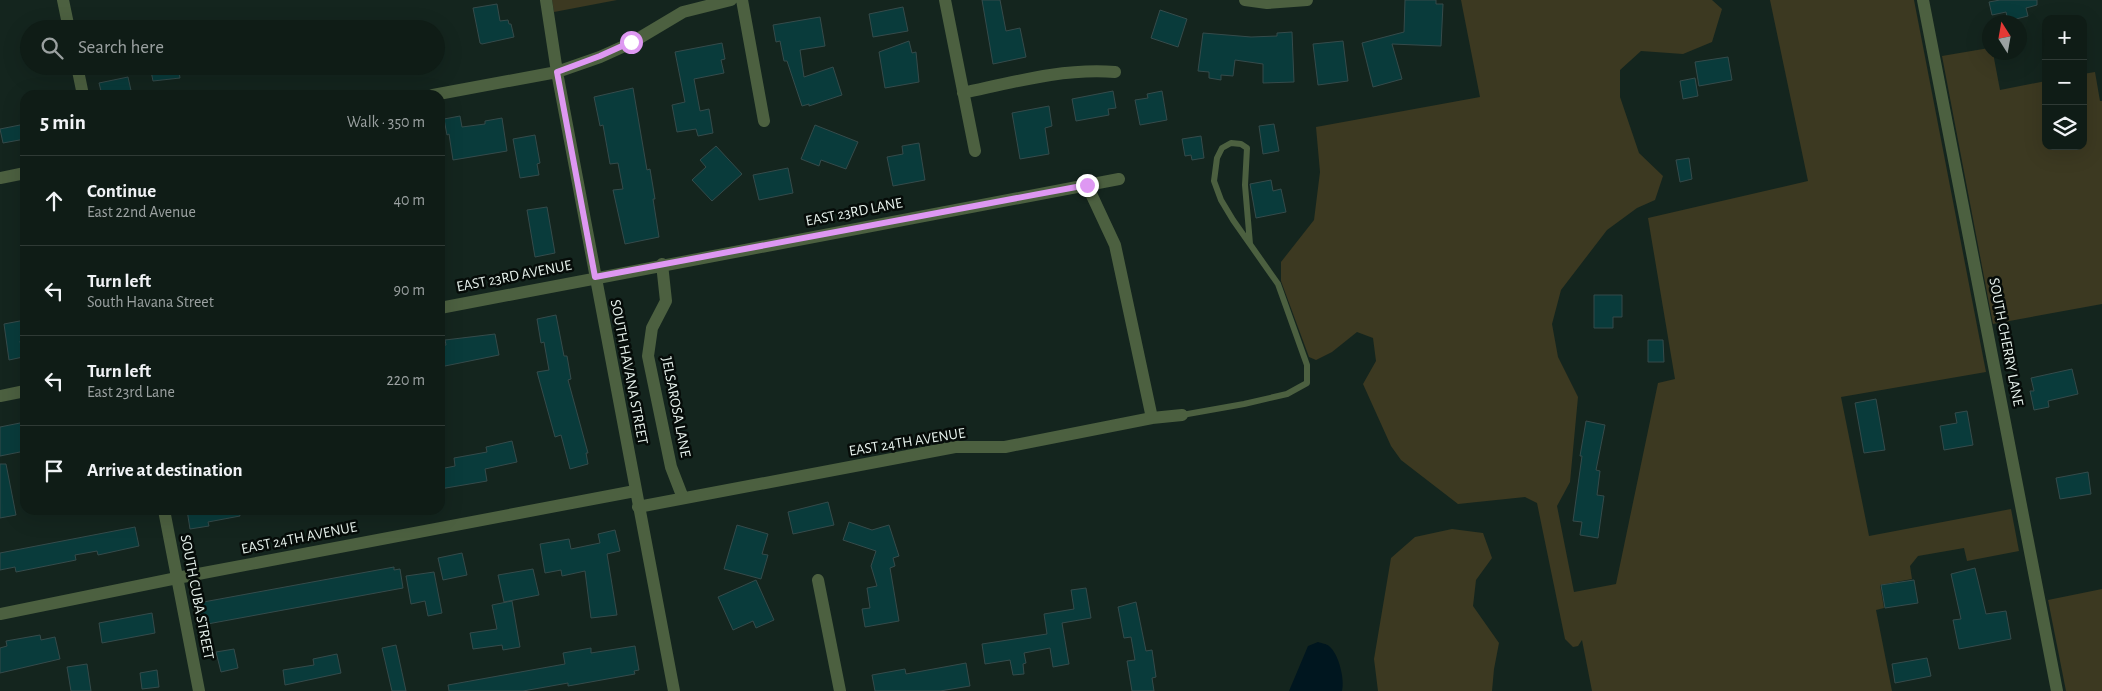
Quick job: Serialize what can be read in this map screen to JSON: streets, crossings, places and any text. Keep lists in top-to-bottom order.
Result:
{
  "streets": {
    "street": [
      "EAST 23RD LANE",
      "EAST 23RD AVENUE",
      "SOUTH CHERRY LANE",
      "SOUTH HAVANA STREET",
      "JELSAROSA LANE",
      "EAST 24TH AVENUE",
      "SOUTH CUBA STREET"
    ]
  },
  "crossings": [
    ["EAST 23RD LANE", "EAST 23RD AVENUE"],
    ["EAST 23RD LANE", "SOUTH HAVANA STREET"],
    ["EAST 23RD LANE", "JELSAROSA LANE"],
    ["EAST 23RD AVENUE", "SOUTH HAVANA STREET"],
    ["SOUTH HAVANA STREET", "EAST 24TH AVENUE"],
    ["JELSAROSA LANE", "EAST 24TH AVENUE"],
    ["EAST 24TH AVENUE", "SOUTH CUBA STREET"]
  ],
  "north": "top",
  "page": {
    "map_buttons": ["+", "−"],
    "search": "Search here",
    "heading": ["5 min", "Walk · 350 m"],
    "list": [
      ["Continue", "East 22nd Avenue", "40 m"],
      ["Turn left", "South Havana Street", "90 m"],
      ["Turn left", "East 23rd Lane", "220 m"],
      "Arrive at destination"
    ]
  }
}
